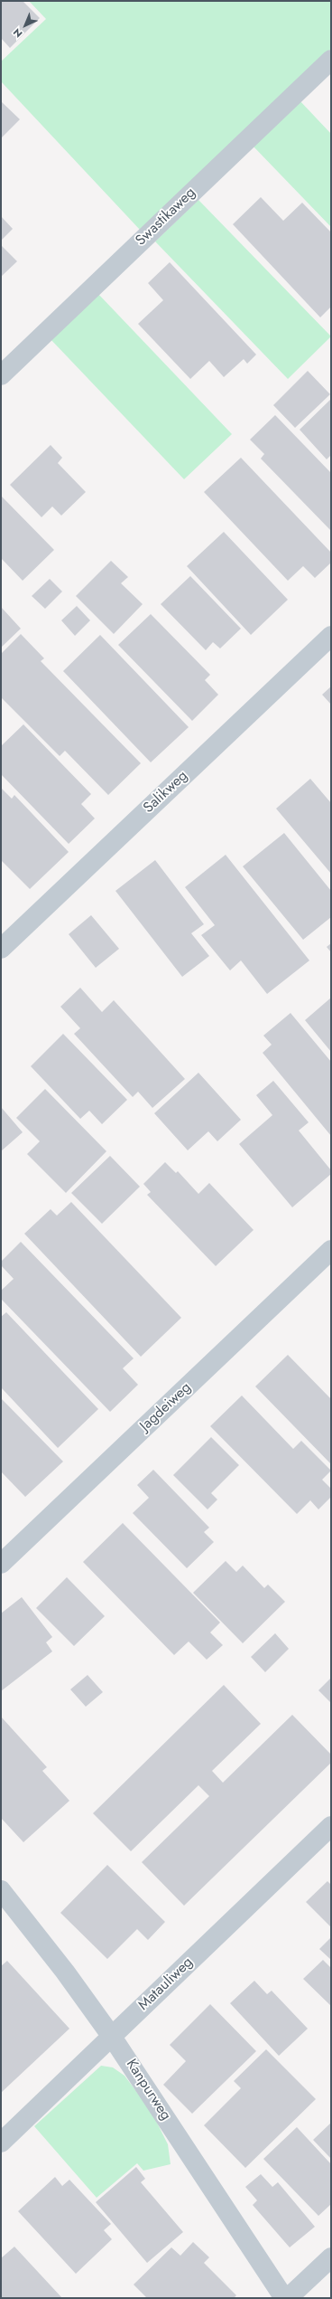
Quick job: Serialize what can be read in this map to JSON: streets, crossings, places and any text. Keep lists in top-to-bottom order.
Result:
{
  "streets": {
    "street": [
      "Swastikaweg",
      "Salikweg",
      "Jagdeiweg",
      "Matauliweg",
      "Kanpurweg"
    ]
  },
  "crossings": [
    ["Matauliweg", "Kanpurweg"]
  ],
  "north": "bottom left"
}
